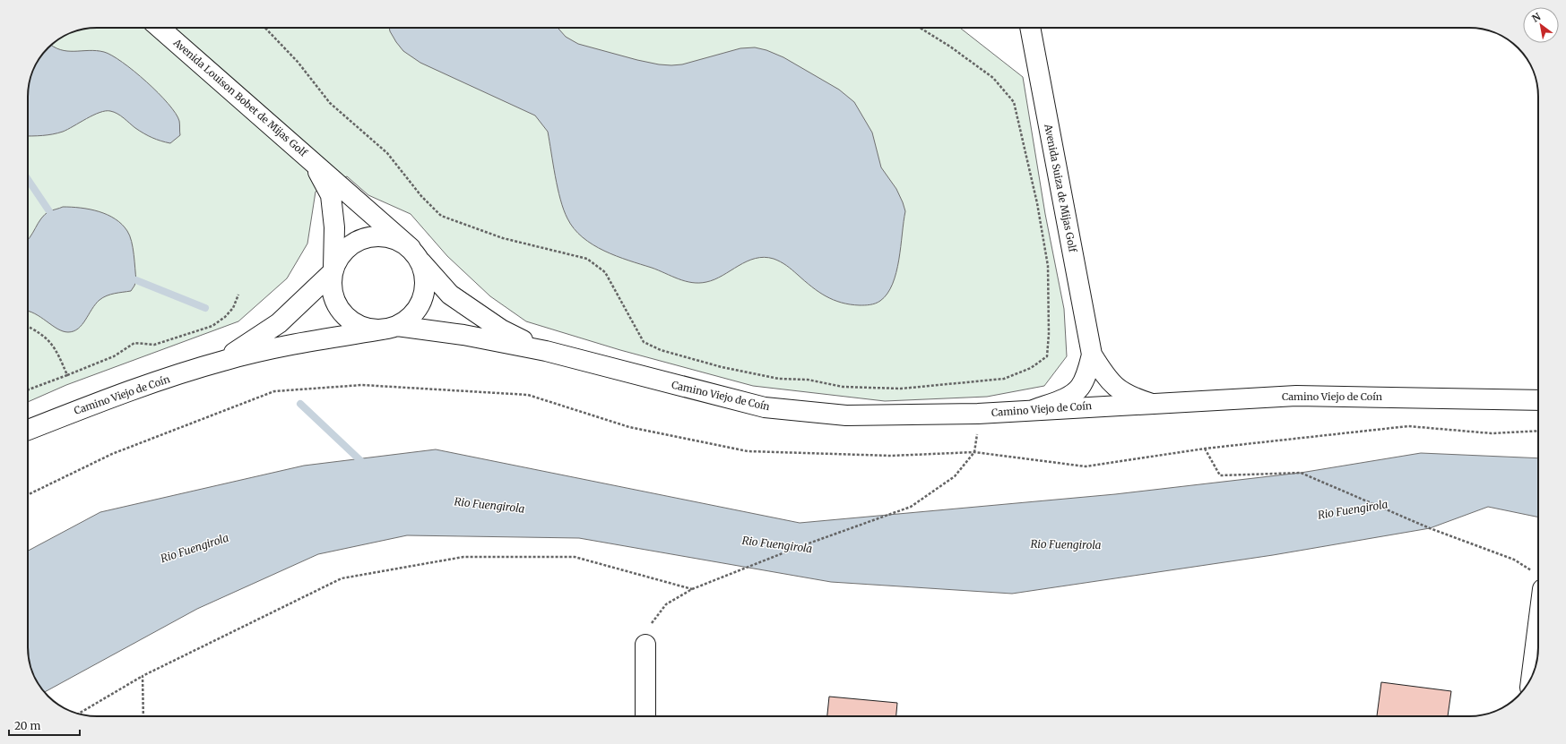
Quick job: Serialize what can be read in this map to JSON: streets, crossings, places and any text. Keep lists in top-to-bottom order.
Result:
{
  "streets": {
    "street": ["Avenida Louison Bobet de Mijas Golf", "Avenida Suiza de Mijas Golf", "Camino Viejo de Coín"]
  },
  "crossings": [
    ["Avenida Louison Bobet de Mijas Golf", "Camino Viejo de Coín"],
    ["Avenida Suiza de Mijas Golf", "Camino Viejo de Coín"]
  ],
  "water": ["Rio Fuengirola"],
  "scale_bar": "20 m",
  "north": "top left"
}
